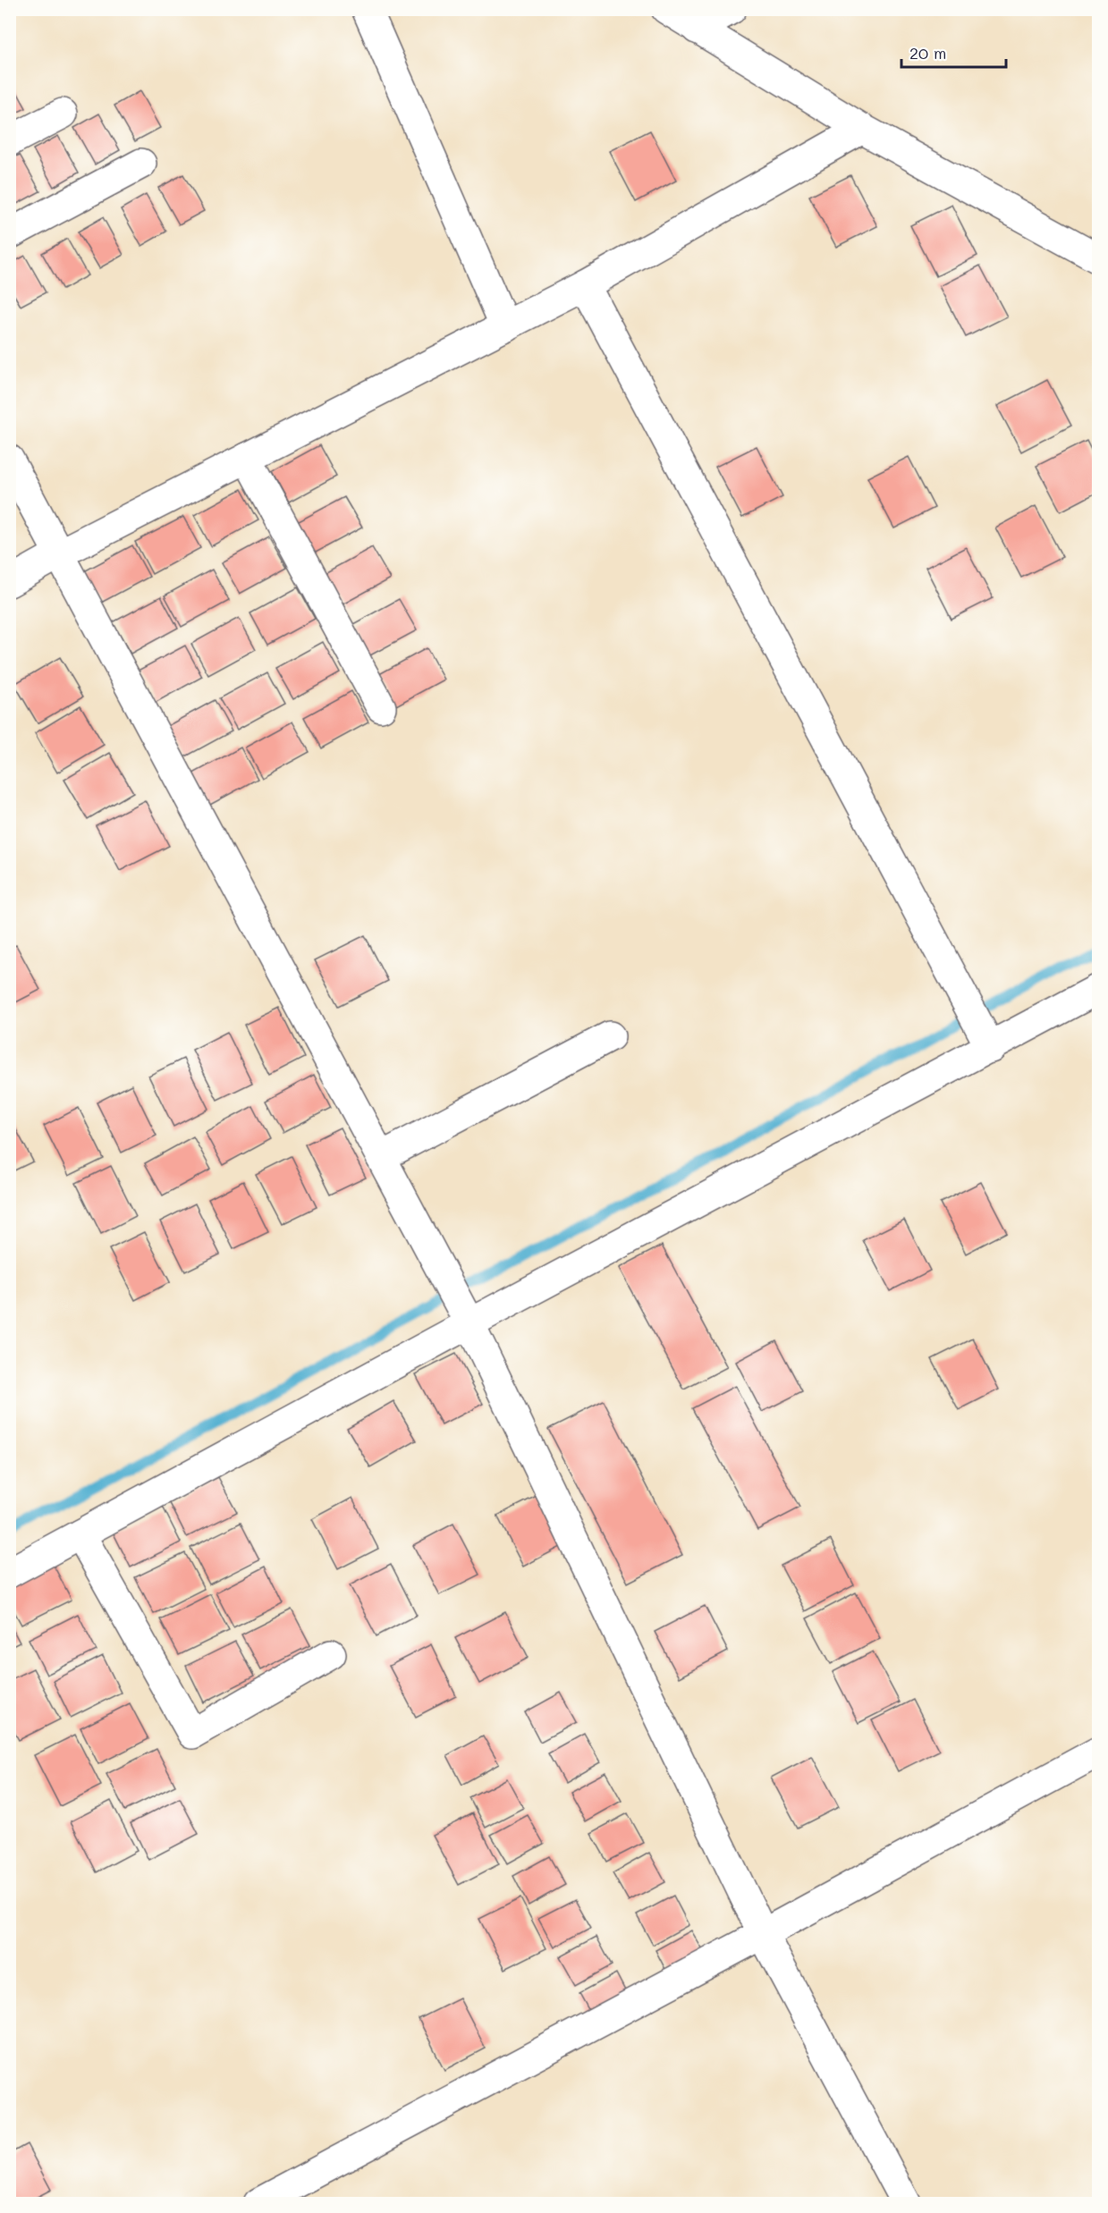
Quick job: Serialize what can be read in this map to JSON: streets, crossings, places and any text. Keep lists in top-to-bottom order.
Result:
{
  "scale_bar": "20 m"
}
